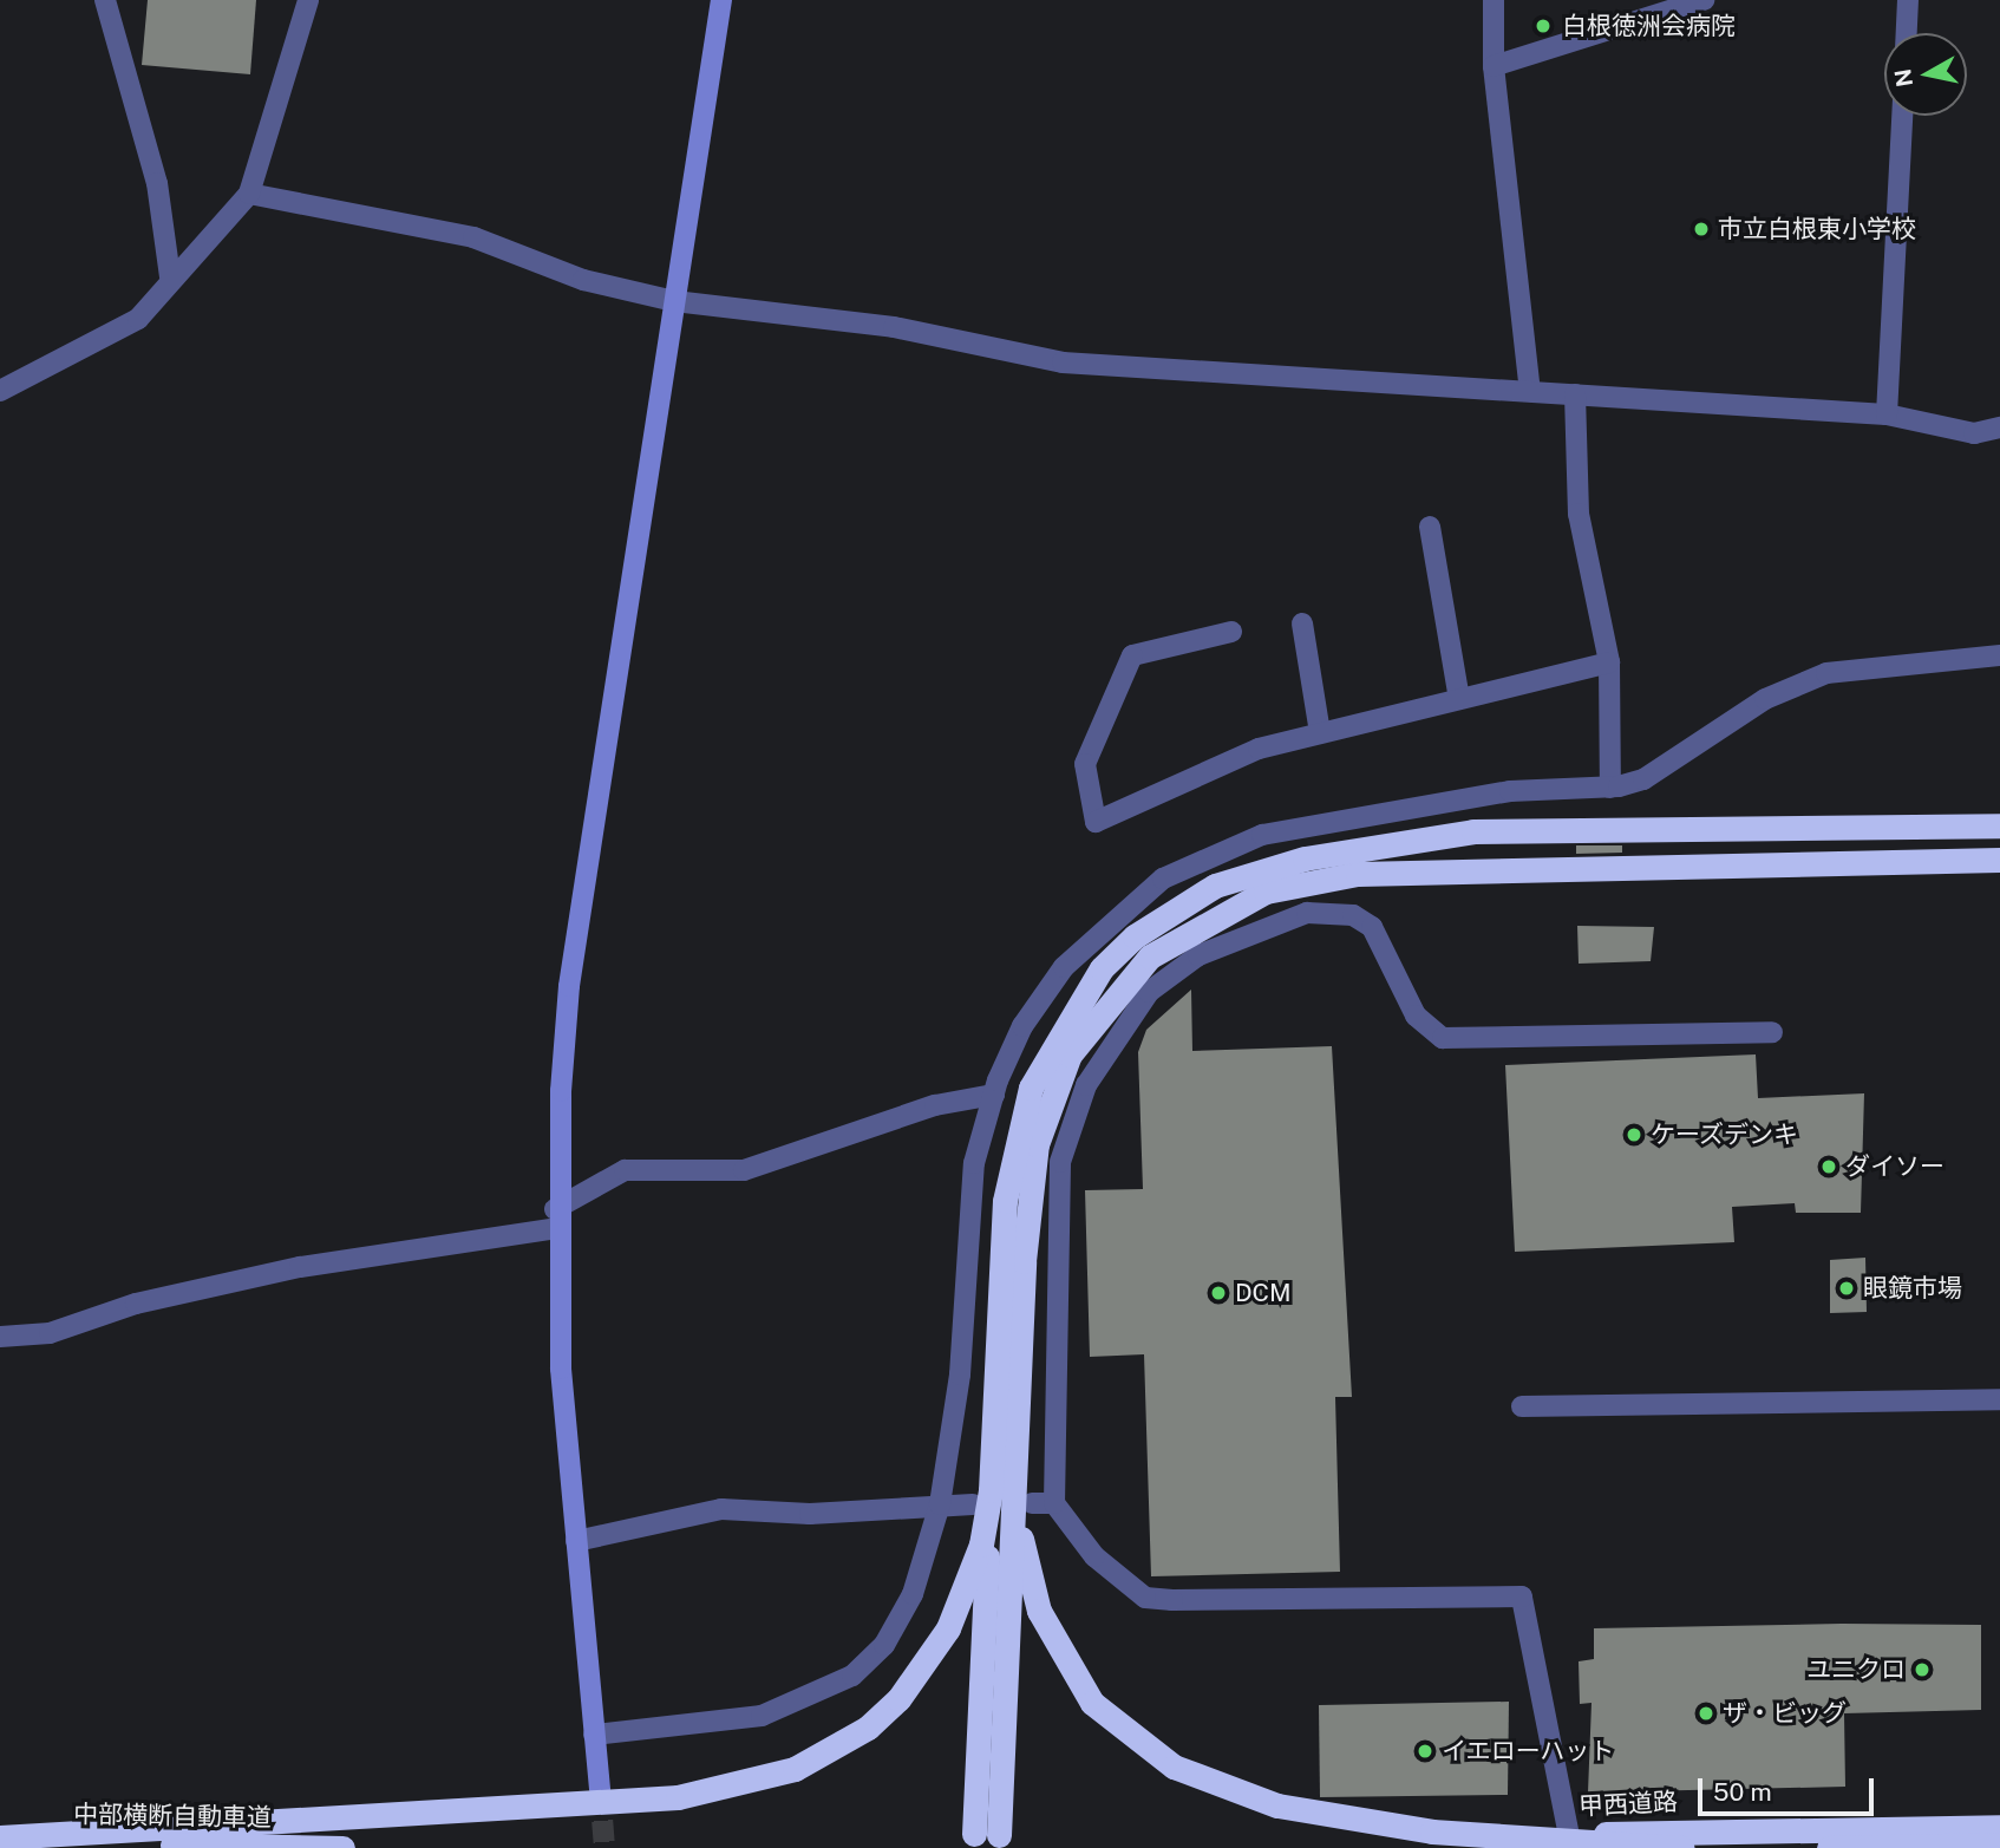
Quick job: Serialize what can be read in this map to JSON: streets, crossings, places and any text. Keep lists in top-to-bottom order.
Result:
{
  "streets": {
    "highway": ["甲西道路", "中部横断自動車道"]
  },
  "places": [
    "白根徳洲会病院",
    "市立白根東小学校",
    "ケーズデンキ",
    "ダイソー",
    "眼鏡市場",
    "DCM",
    "ユニクロ",
    "ザ・ビッグ",
    "イエローハット"
  ],
  "scale_bar": "50 m",
  "north": "left"
}
